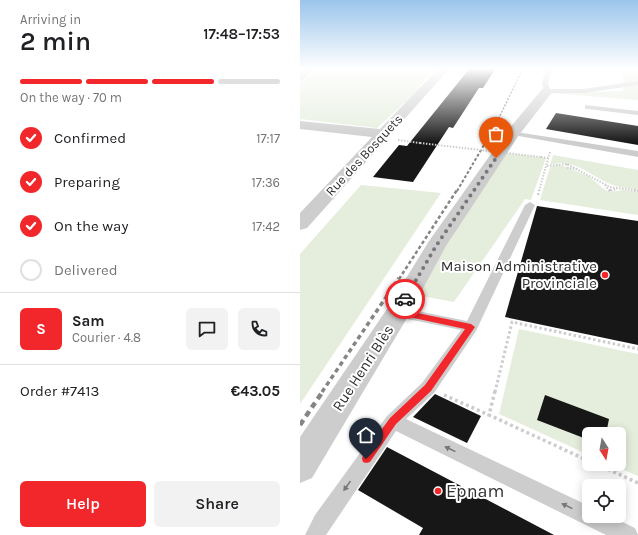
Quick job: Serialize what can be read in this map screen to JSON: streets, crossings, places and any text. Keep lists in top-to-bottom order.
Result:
{
  "streets": {
    "street": ["Rue des Bosquets", "Rue Henri Blès"]
  },
  "places": ["Maison Administrative Provinciale", "Epnam"],
  "north": "bottom",
  "page": {
    "heading": ["2 min", "Arriving in", "17:48–17:53"],
    "panel": [
      "Sam",
      "Courier · 4.8",
      "Order #7413",
      "€43.05"
    ],
    "bar": "On the way · 70 m",
    "list": [
      ["Confirmed", "17:17"],
      ["Preparing", "17:36"],
      ["On the way", "17:42"],
      "Delivered"
    ],
    "round": "S",
    "buttons": ["Help", "Share"]
  }
}
